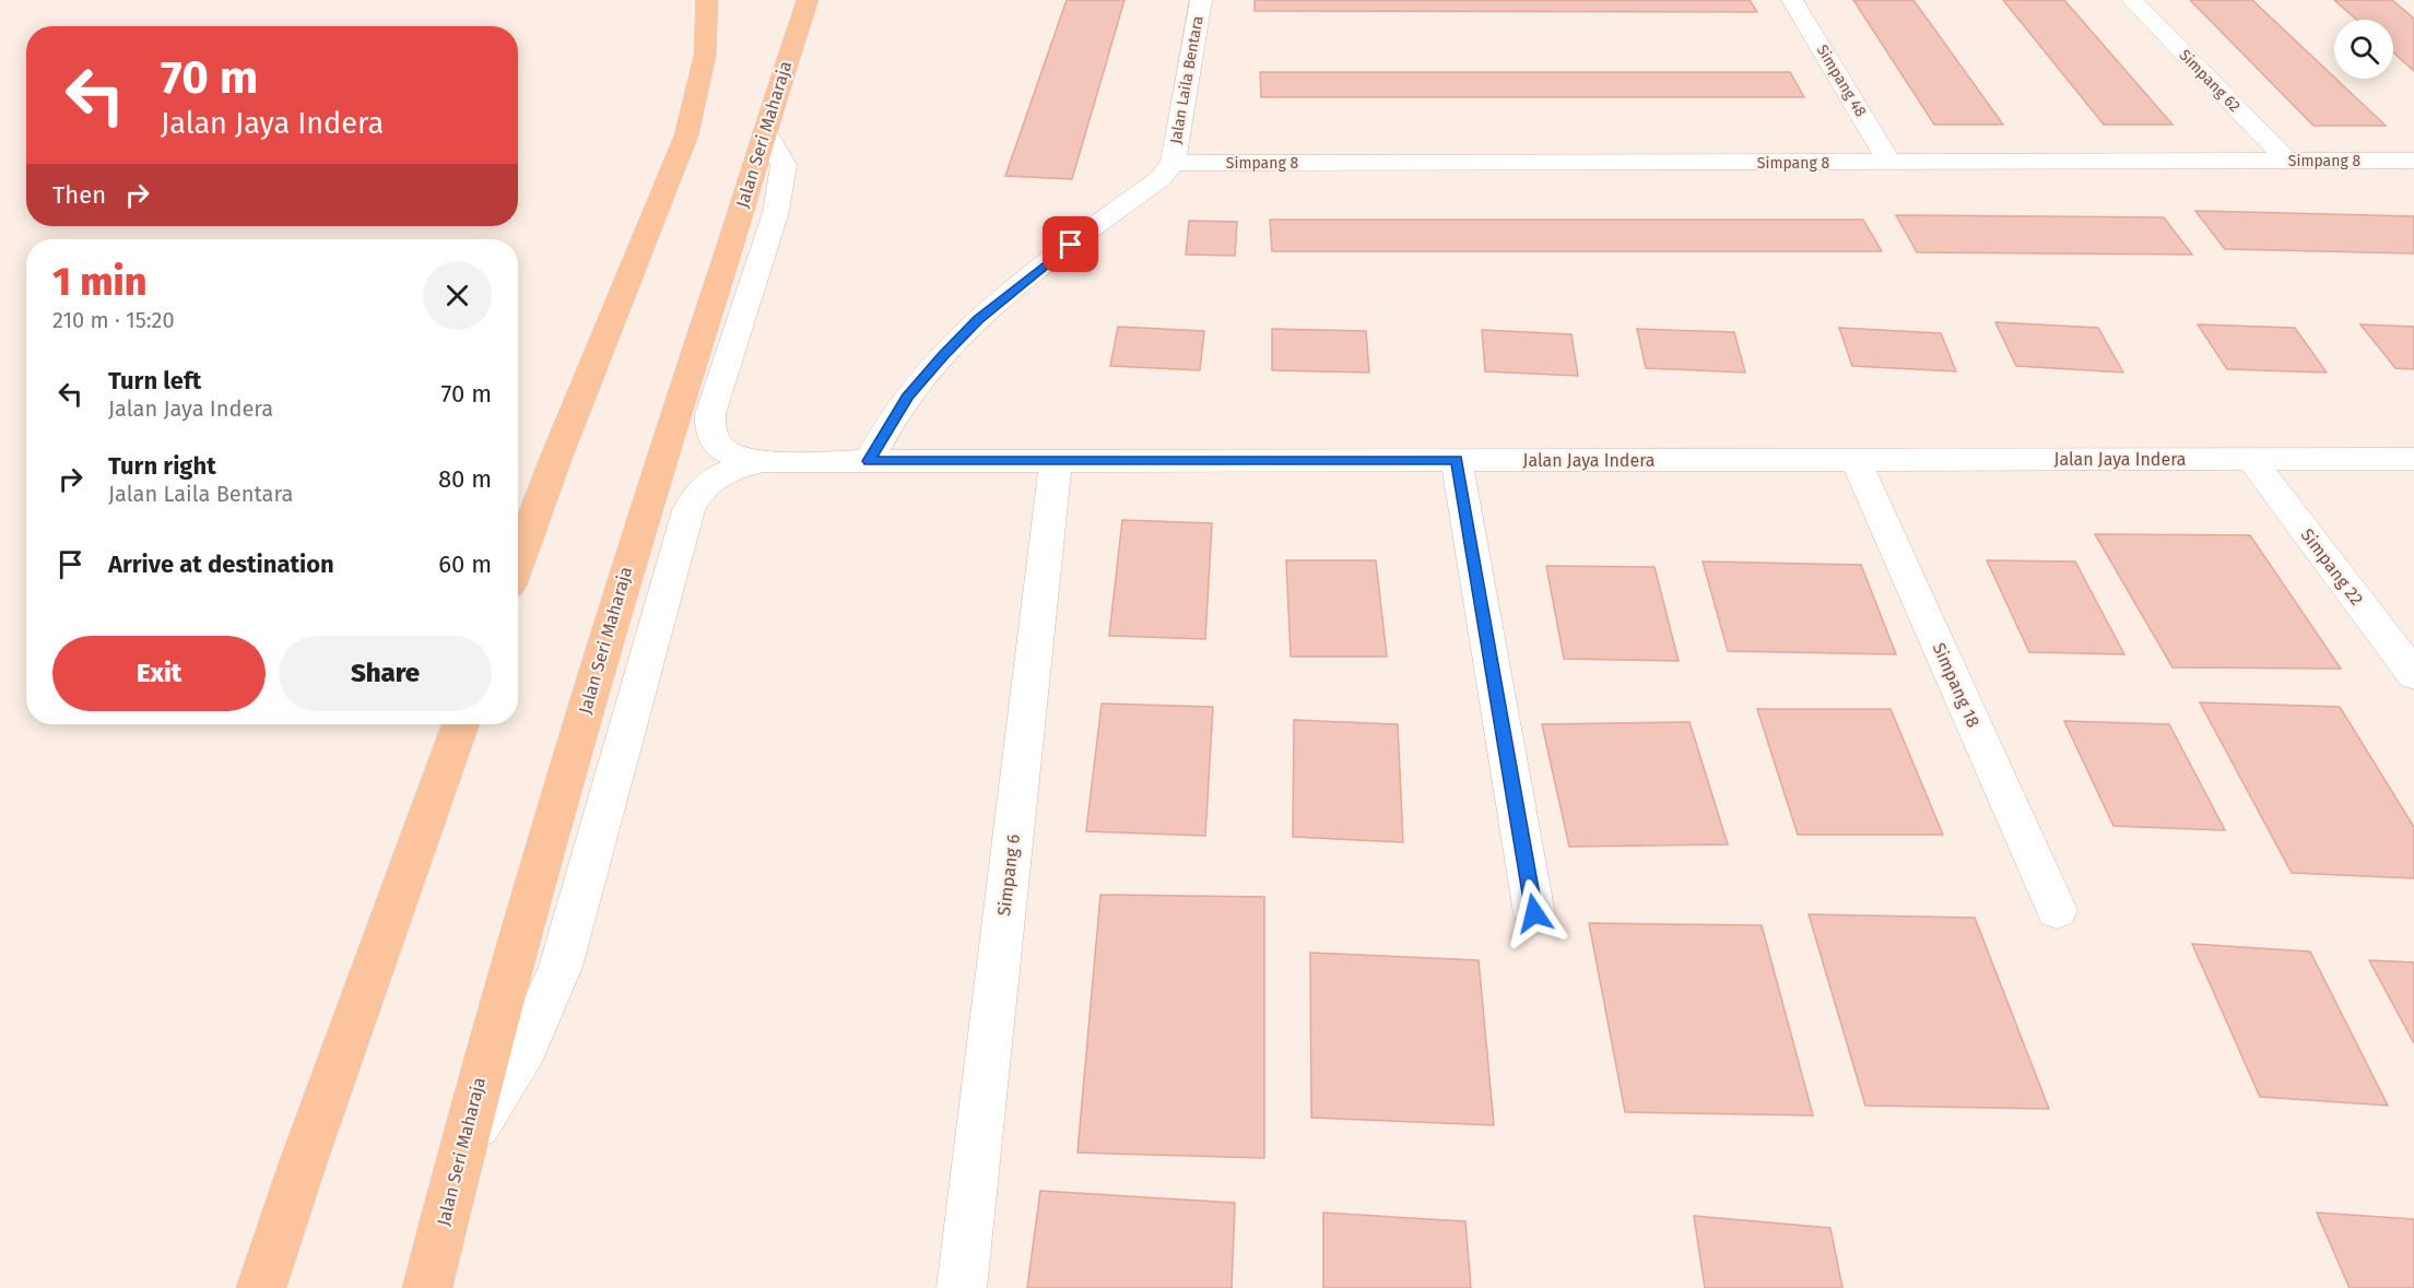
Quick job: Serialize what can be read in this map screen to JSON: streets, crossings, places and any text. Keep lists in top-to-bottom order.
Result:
{
  "streets": {
    "main road": ["Jalan Seri Maharaja"],
    "street": [
      "Jalan Laila Bentara",
      "Simpang 48",
      "Simpang 62",
      "Simpang 8",
      "Jalan Jaya Indera",
      "Simpang 22",
      "Simpang 18",
      "Simpang 6"
    ]
  },
  "crossings": [
    ["Jalan Laila Bentara", "Simpang 8"],
    ["Jalan Laila Bentara", "Jalan Jaya Indera"],
    ["Simpang 48", "Simpang 8"],
    ["Simpang 62", "Simpang 8"],
    ["Jalan Jaya Indera", "Simpang 22"],
    ["Jalan Jaya Indera", "Simpang 18"],
    ["Jalan Jaya Indera", "Simpang 6"]
  ],
  "page": {
    "turn": ["70 m", "Jalan Jaya Indera"],
    "then": "Then",
    "heading": ["1 min", "210 m · 15:20"],
    "list": [
      {
        "name": "Turn left",
        "note": "Jalan Jaya Indera",
        "value": "70 m"
      },
      {
        "name": "Turn right",
        "note": "Jalan Laila Bentara",
        "value": "80 m"
      },
      {
        "name": "Arrive at destination",
        "value": "60 m"
      }
    ],
    "buttons": ["Exit", "Share"]
  }
}
